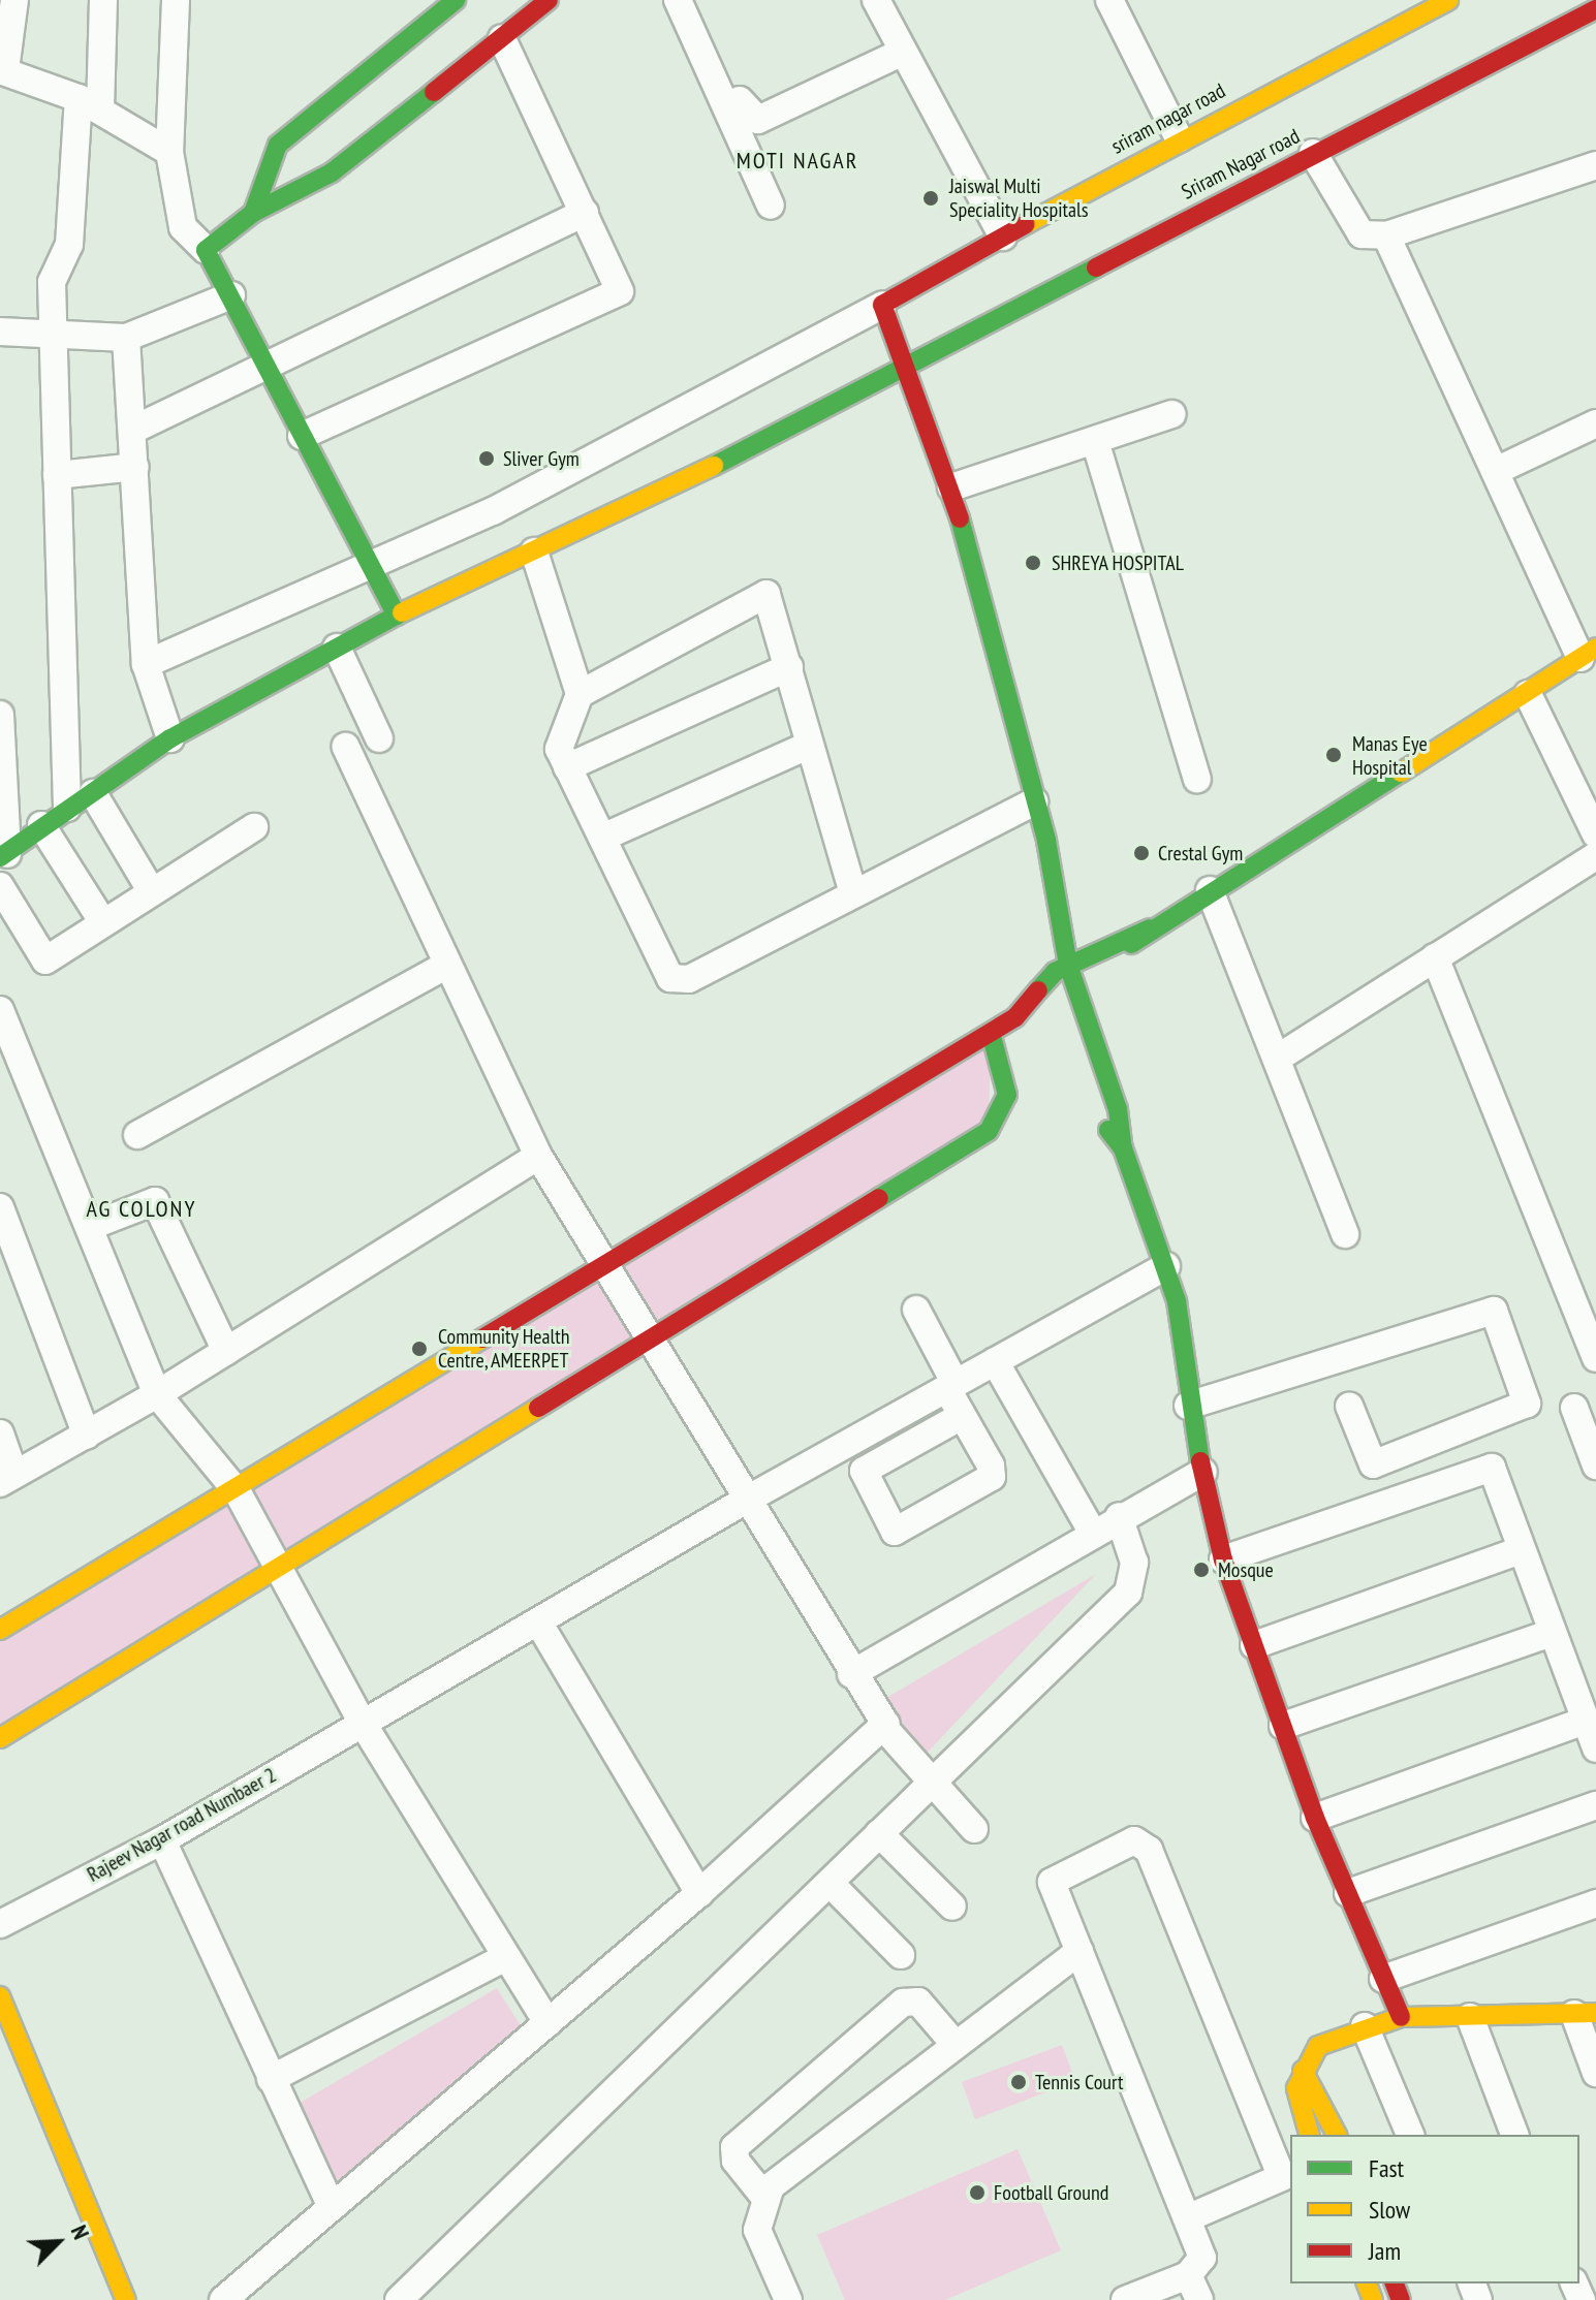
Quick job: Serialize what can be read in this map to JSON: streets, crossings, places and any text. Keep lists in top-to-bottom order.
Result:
{
  "streets": {
    "main road": ["sriram nagar road", "Sriram Nagar road"],
    "street": ["Rajeev Nagar road Numbaer 2"]
  },
  "districts": ["MOTI NAGAR", "AG COLONY"],
  "places": [
    "Jaiswal Multi Speciality Hospitals",
    "Sliver Gym",
    "SHREYA HOSPITAL",
    "Manas Eye Hospital",
    "Crestal Gym",
    "Community Health Centre, AMEERPET",
    "Mosque",
    "Tennis Court",
    "Football Ground"
  ],
  "legend": ["Fast", "Slow", "Jam"],
  "north": "top right"
}
